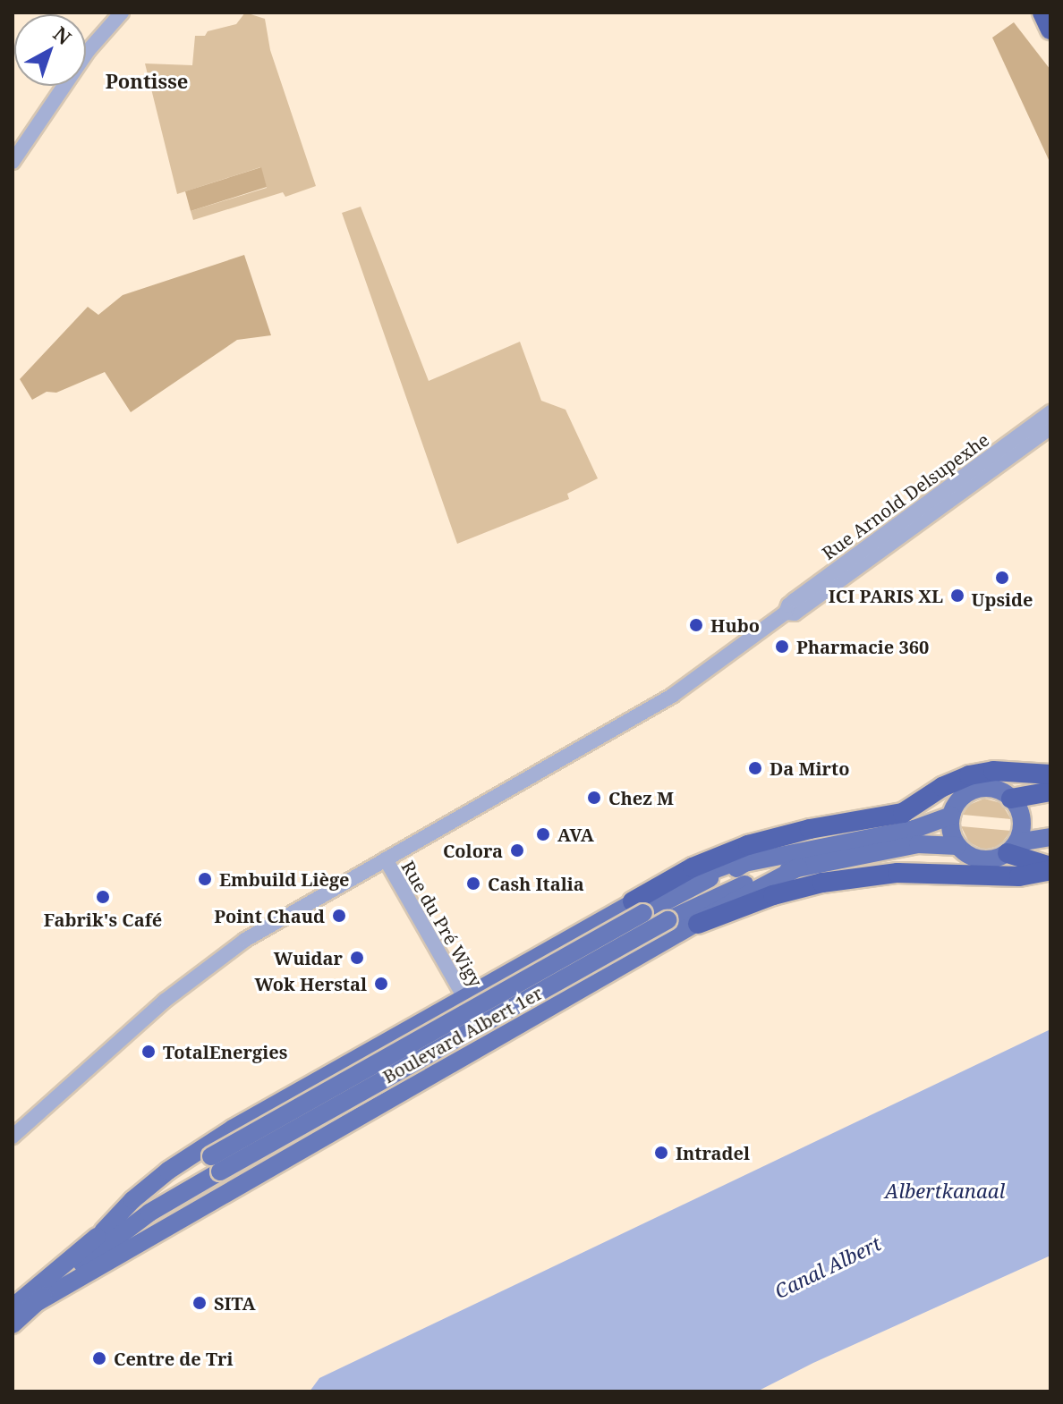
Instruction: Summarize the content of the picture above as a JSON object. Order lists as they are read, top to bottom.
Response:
{
  "streets": {
    "main road": ["Boulevard Albert 1er"],
    "street": ["Rue Arnold Delsupexhe", "Rue du Pré Wigy"]
  },
  "crossings": [
    ["Rue Arnold Delsupexhe", "Rue du Pré Wigy"]
  ],
  "districts": ["Pontisse"],
  "water": ["Albertkanaal", "Canal Albert"],
  "places": [
    "Upside",
    "ICI PARIS XL",
    "Hubo",
    "Pharmacie 360",
    "Da Mirto",
    "Chez M",
    "AVA",
    "Colora",
    "Embuild Liège",
    "Cash Italia",
    "Fabrik's Café",
    "Point Chaud",
    "Wuidar",
    "Wok Herstal",
    "TotalEnergies",
    "Intradel",
    "SITA",
    "Centre de Tri"
  ],
  "north": "top right"
}
